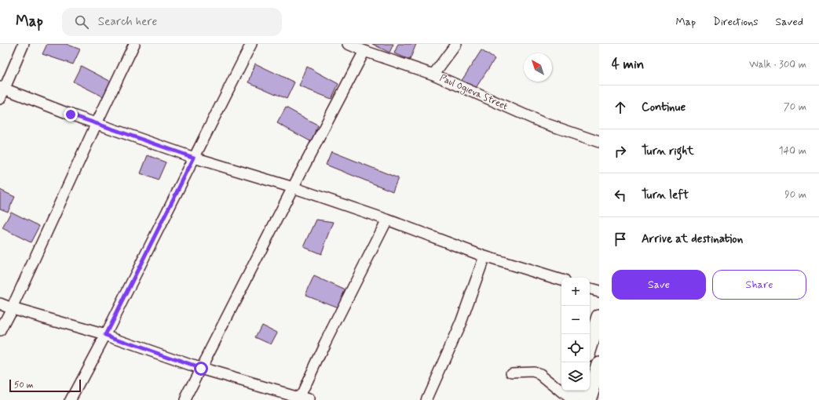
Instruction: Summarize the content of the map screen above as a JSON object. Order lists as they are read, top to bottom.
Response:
{
  "streets": {
    "street": ["Paul Ogieva Street"]
  },
  "scale_bar": "50 m",
  "north": "top left",
  "page": {
    "header": "Map",
    "search": "Search here",
    "nav": ["Map", "Directions", "Saved"],
    "heading": ["4 min", "Walk · 300 m"],
    "list": [
      ["Continue", "70 m"],
      ["Turn right", "140 m"],
      ["Turn left", "90 m"],
      "Arrive at destination"
    ],
    "buttons": ["Save", "Share"],
    "map_buttons": ["+", "−"],
    "scale": "50 m"
  }
}
